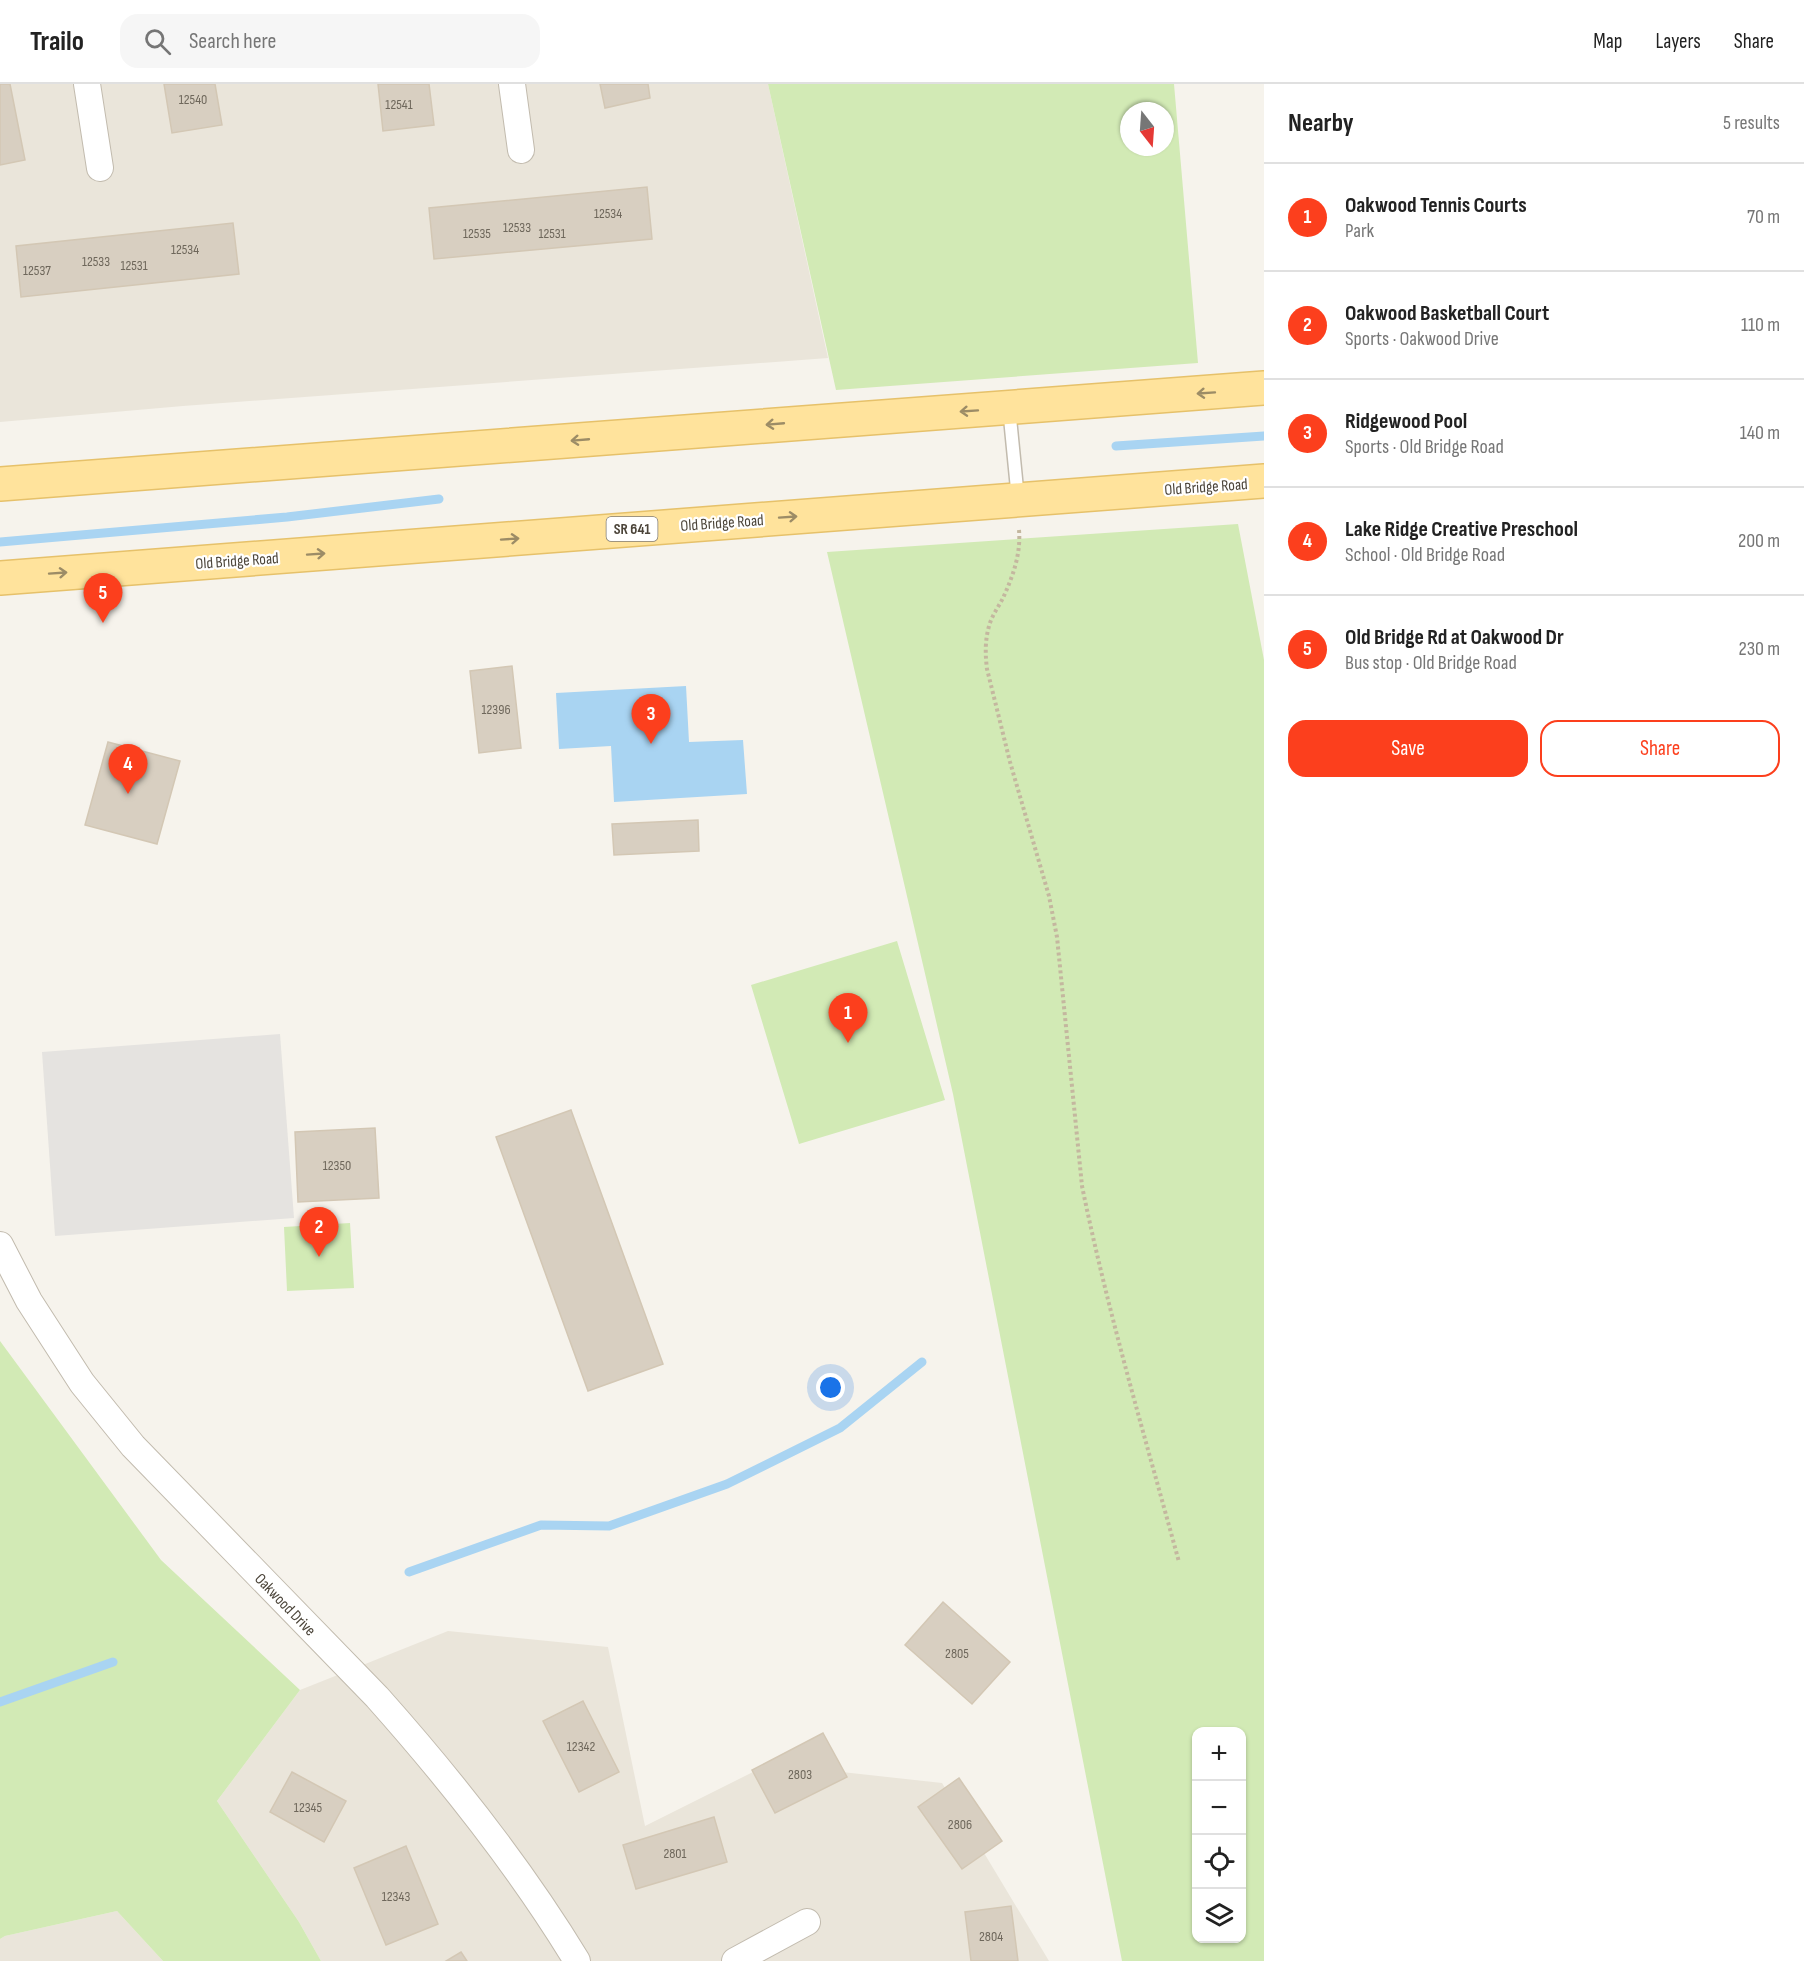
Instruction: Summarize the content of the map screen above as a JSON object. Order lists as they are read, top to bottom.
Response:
{
  "streets": {
    "main road": ["Old Bridge Road", "SR 641"],
    "street": ["Oakwood Drive"]
  },
  "house_numbers": [
    "12540",
    "12541",
    "12534",
    "12533",
    "12535",
    "12531",
    "12534",
    "12533",
    "12531",
    "12537",
    "12396",
    "12350",
    "2805",
    "12342",
    "2803",
    "12345",
    "2806",
    "2801",
    "12343",
    "2804"
  ],
  "north": "bottom",
  "page": {
    "header": "Trailo",
    "search": "Search here",
    "nav": ["Map", "Layers", "Share"],
    "heading": ["Nearby", "5 results"],
    "list": [
      {
        "mark": "1",
        "name": "Oakwood Tennis Courts",
        "note": "Park",
        "value": "70 m"
      },
      {
        "mark": "2",
        "name": "Oakwood Basketball Court",
        "note": "Sports · Oakwood Drive",
        "value": "110 m"
      },
      {
        "mark": "3",
        "name": "Ridgewood Pool",
        "note": "Sports · Old Bridge Road",
        "value": "140 m"
      },
      {
        "mark": "4",
        "name": "Lake Ridge Creative Preschool",
        "note": "School · Old Bridge Road",
        "value": "200 m"
      },
      {
        "mark": "5",
        "name": "Old Bridge Rd at Oakwood Dr",
        "note": "Bus stop · Old Bridge Road",
        "value": "230 m"
      }
    ],
    "pins": [
      "5",
      "3",
      "4",
      "1",
      "2"
    ],
    "buttons": ["Save", "Share"],
    "map_buttons": ["+", "−"]
  }
}
